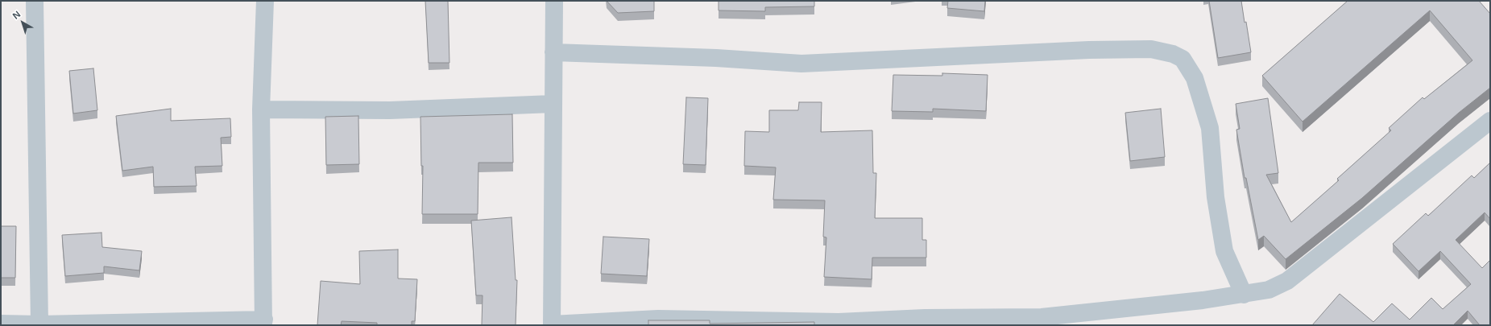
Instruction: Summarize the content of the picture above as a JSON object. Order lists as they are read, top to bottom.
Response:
{
  "north": "top left"
}
